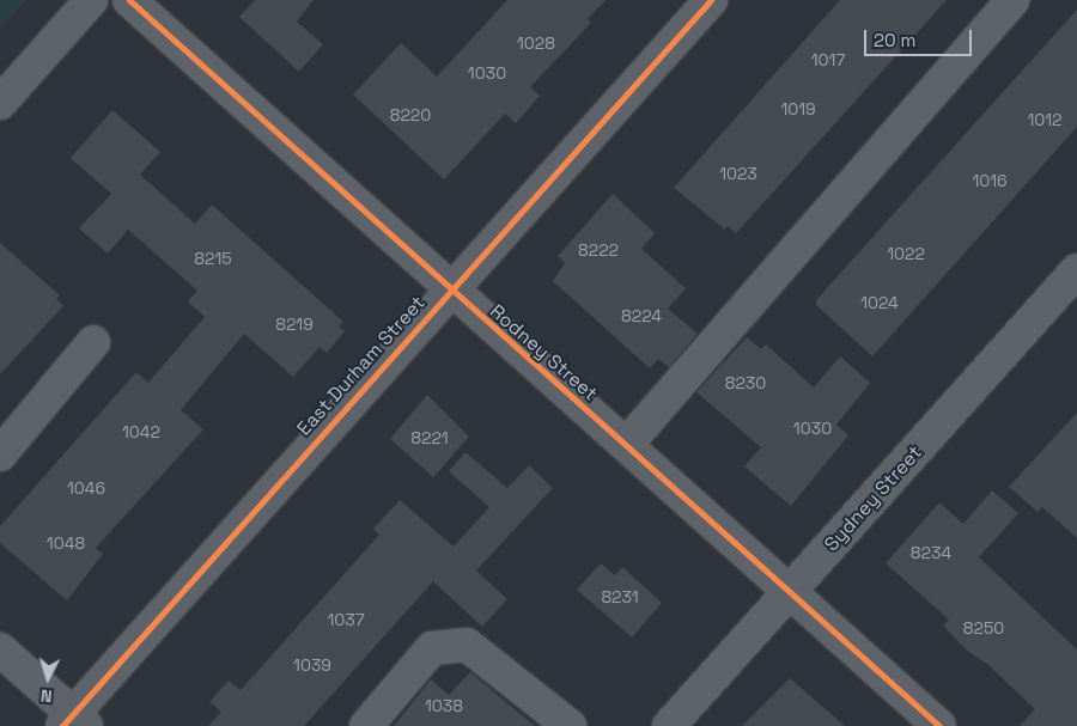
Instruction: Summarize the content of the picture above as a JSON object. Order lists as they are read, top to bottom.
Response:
{
  "streets": {
    "street": ["Rodney Street", "East Durham Street", "Sydney Street"]
  },
  "crossings": [
    ["Rodney Street", "East Durham Street"],
    ["Rodney Street", "Sydney Street"]
  ],
  "house_numbers": [
    "1028",
    "1017",
    "1030",
    "1019",
    "8220",
    "1012",
    "1023",
    "1016",
    "8222",
    "1022",
    "8215",
    "1024",
    "8224",
    "8219",
    "8230",
    "1030",
    "1042",
    "8221",
    "1046",
    "1048",
    "8234",
    "8231",
    "1037",
    "8250",
    "1039",
    "1038"
  ],
  "scale_bar": "20 m",
  "north": "bottom"
}
